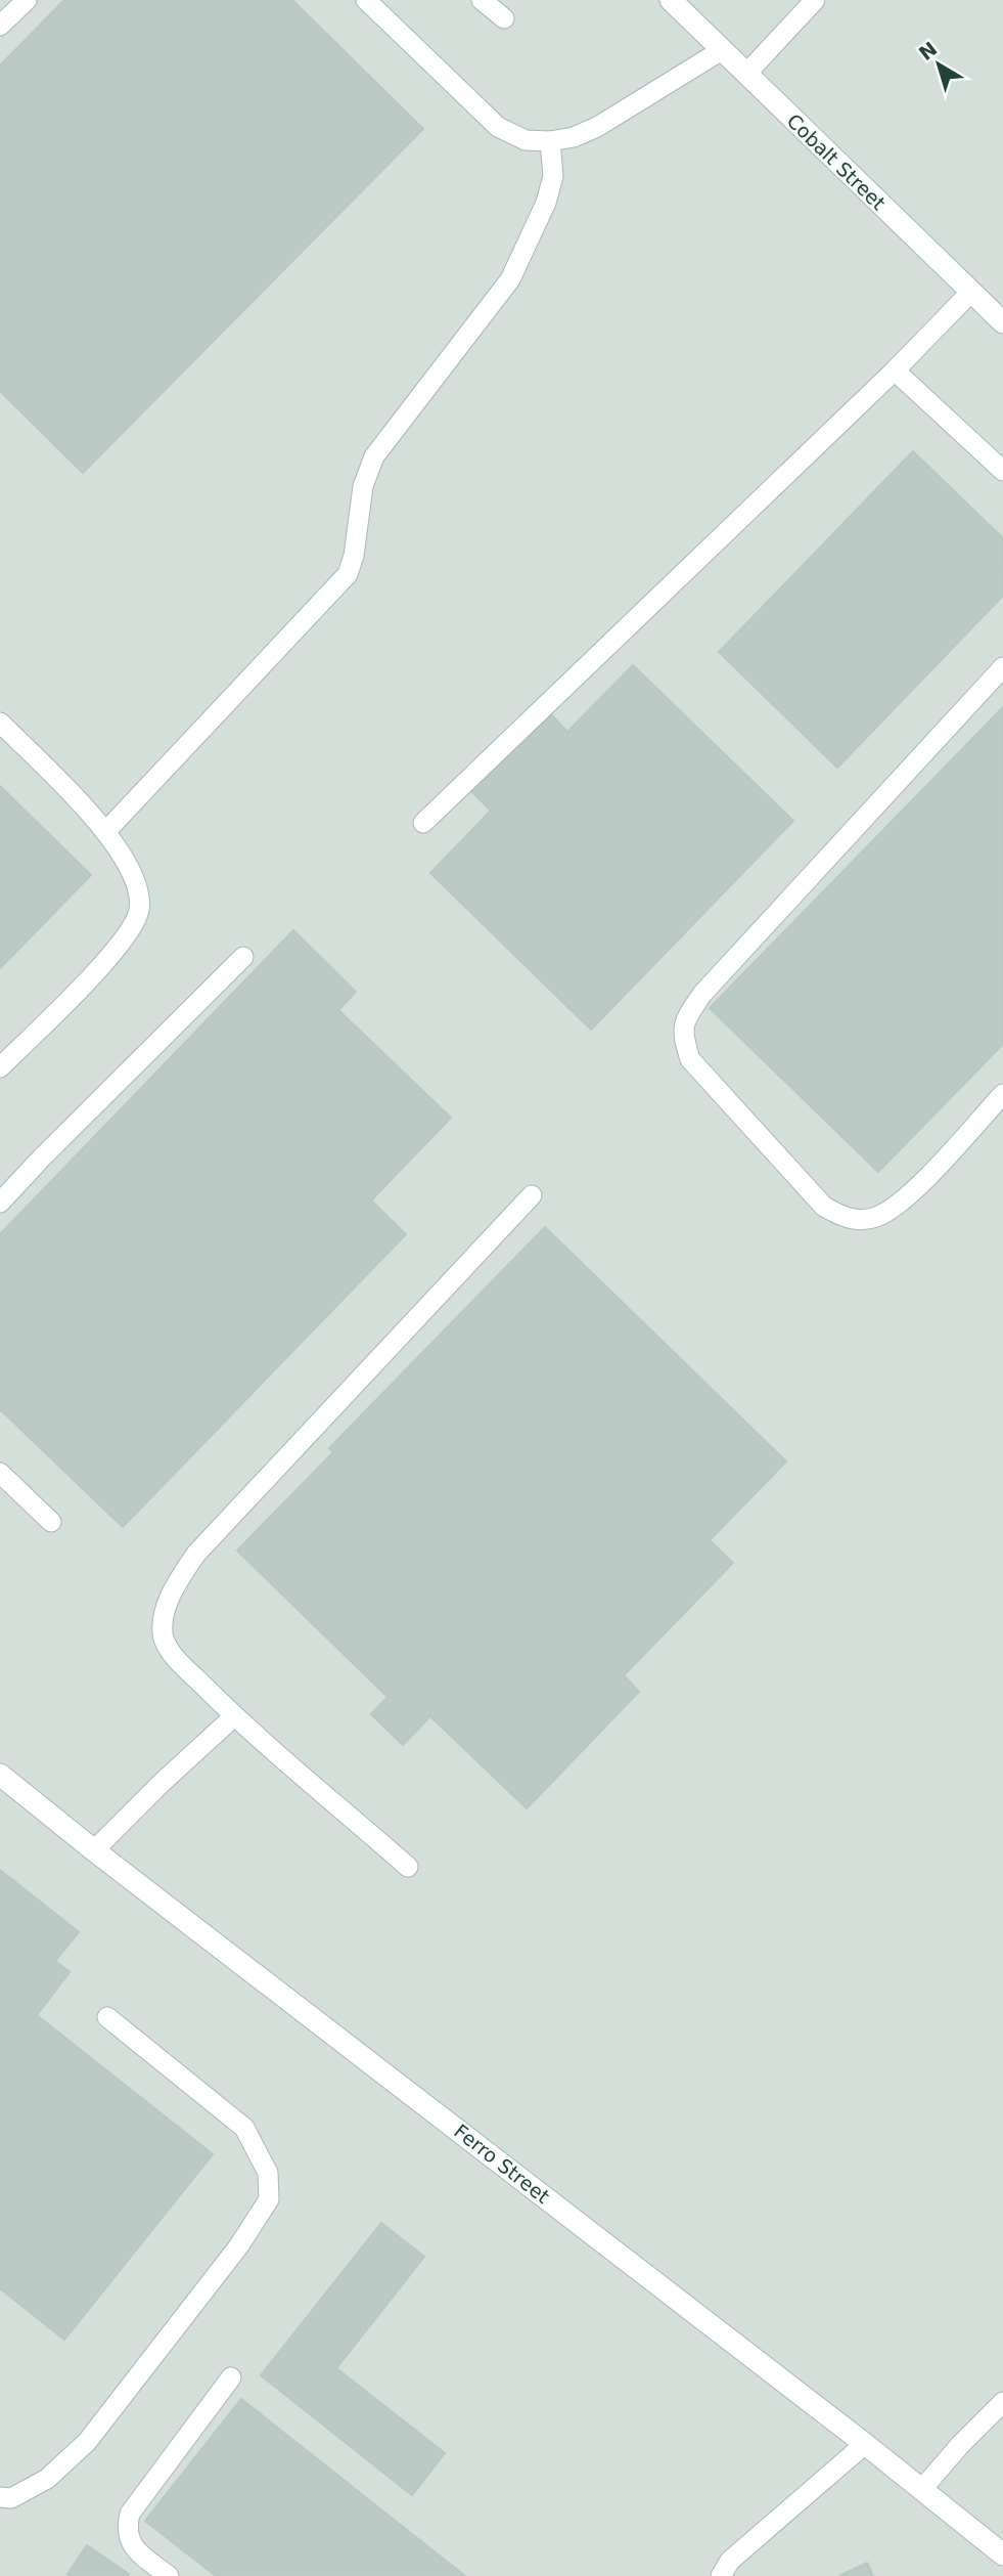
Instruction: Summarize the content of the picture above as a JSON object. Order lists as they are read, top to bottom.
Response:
{
  "streets": {
    "street": ["Cobalt Street", "Ferro Street"]
  },
  "north": "top left"
}
